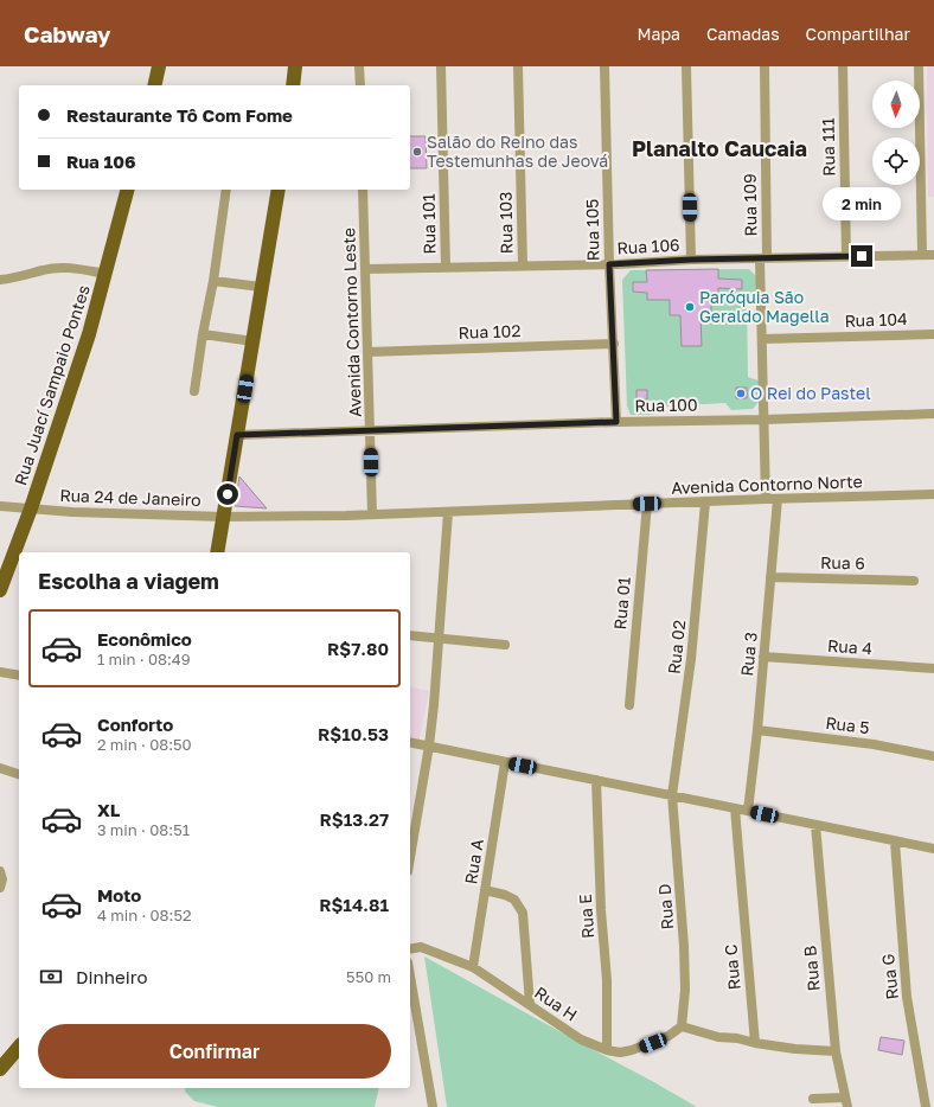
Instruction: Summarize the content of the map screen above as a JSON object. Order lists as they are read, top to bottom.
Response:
{
  "streets": {
    "main road": ["Rua Juací Sampaio Pontes"],
    "street": [
      "Rua 111",
      "Rua 109",
      "Rua 103",
      "Rua 101",
      "Rua 105",
      "Rua 106",
      "Rua 104",
      "Avenida Contorno Leste",
      "Rua 102",
      "Rua 100",
      "Avenida Contorno Norte",
      "Rua 24 de Janeiro",
      "Rua 6",
      "Rua 01",
      "Rua 02",
      "Rua 4",
      "Rua 3",
      "Rua 5",
      "Rua A",
      "Rua D",
      "Rua E",
      "Rua C",
      "Rua B",
      "Rua G",
      "Rua H"
    ]
  },
  "crossings": [
    ["Rua 111", "Rua 106"],
    ["Rua 109", "Rua 106"],
    ["Rua 109", "Rua 104"],
    ["Rua 109", "Rua 100"],
    ["Rua 109", "Avenida Contorno Norte"],
    ["Rua 103", "Rua 106"],
    ["Rua 101", "Rua 106"],
    ["Rua 105", "Rua 106"],
    ["Rua 105", "Rua 102"],
    ["Rua 105", "Rua 100"],
    ["Rua 106", "Avenida Contorno Leste"],
    ["Avenida Contorno Leste", "Rua 102"],
    ["Avenida Contorno Leste", "Rua 100"],
    ["Avenida Contorno Leste", "Avenida Contorno Norte"],
    ["Avenida Contorno Leste", "Rua 24 de Janeiro"],
    ["Rua Juací Sampaio Pontes", "Rua 24 de Janeiro"],
    ["Avenida Contorno Norte", "Rua 24 de Janeiro"],
    ["Avenida Contorno Norte", "Rua 01"],
    ["Avenida Contorno Norte", "Rua 02"],
    ["Avenida Contorno Norte", "Rua 3"],
    ["Rua 6", "Rua 3"],
    ["Rua 02", "Rua D"],
    ["Rua 4", "Rua 3"],
    ["Rua 3", "Rua 5"],
    ["Rua A", "Rua H"],
    ["Rua D", "Rua H"],
    ["Rua E", "Rua H"]
  ],
  "districts": ["Planalto Caucaia"],
  "places": ["Salão do Reino das Testemunhas de Jeová", "Paróquia São Geraldo Magella", "O Rei do Pastel"],
  "north": "bottom",
  "page": {
    "header": "Cabway",
    "nav": ["Mapa", "Camadas", "Compartilhar"],
    "banner": ["Restaurante Tô Com Fome", "Rua 106"],
    "bubble": "2 min",
    "heading": "Escolha a viagem",
    "list": [
      {
        "name": "Econômico",
        "note": "1 min · 08:49",
        "value": "R$7.80"
      },
      {
        "name": "Conforto",
        "note": "2 min · 08:50",
        "value": "R$10.53"
      },
      {
        "name": "XL",
        "note": "3 min · 08:51",
        "value": "R$13.27"
      },
      {
        "name": "Moto",
        "note": "4 min · 08:52",
        "value": "R$14.81"
      }
    ],
    "pay": ["Dinheiro", "550 m"],
    "buttons": "Confirmar"
  }
}
